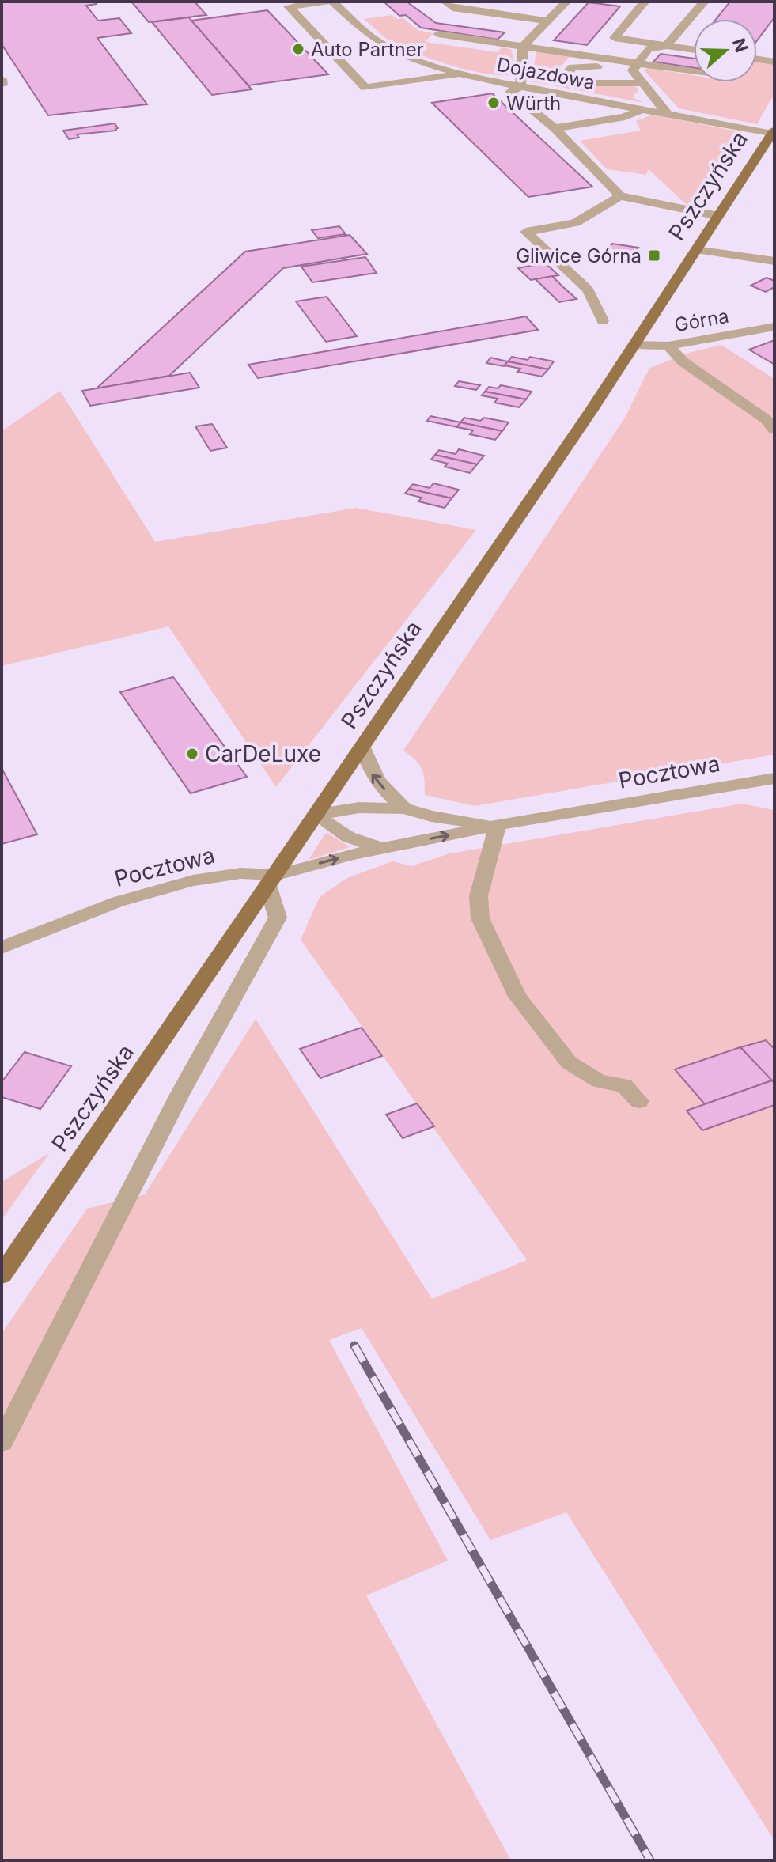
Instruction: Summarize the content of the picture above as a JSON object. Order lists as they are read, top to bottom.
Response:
{
  "streets": {
    "main road": ["Pszczyńska"],
    "street": ["Dojazdowa", "Górna", "Pocztowa"]
  },
  "crossings": [
    ["Dojazdowa", "Pszczyńska"],
    ["Pszczyńska", "Górna"],
    ["Pszczyńska", "Pocztowa"]
  ],
  "places": {
    "other": ["Auto Partner", "Würth", "CarDeLuxe"],
    "transit": ["Gliwice Górna"]
  },
  "north": "right"
}
